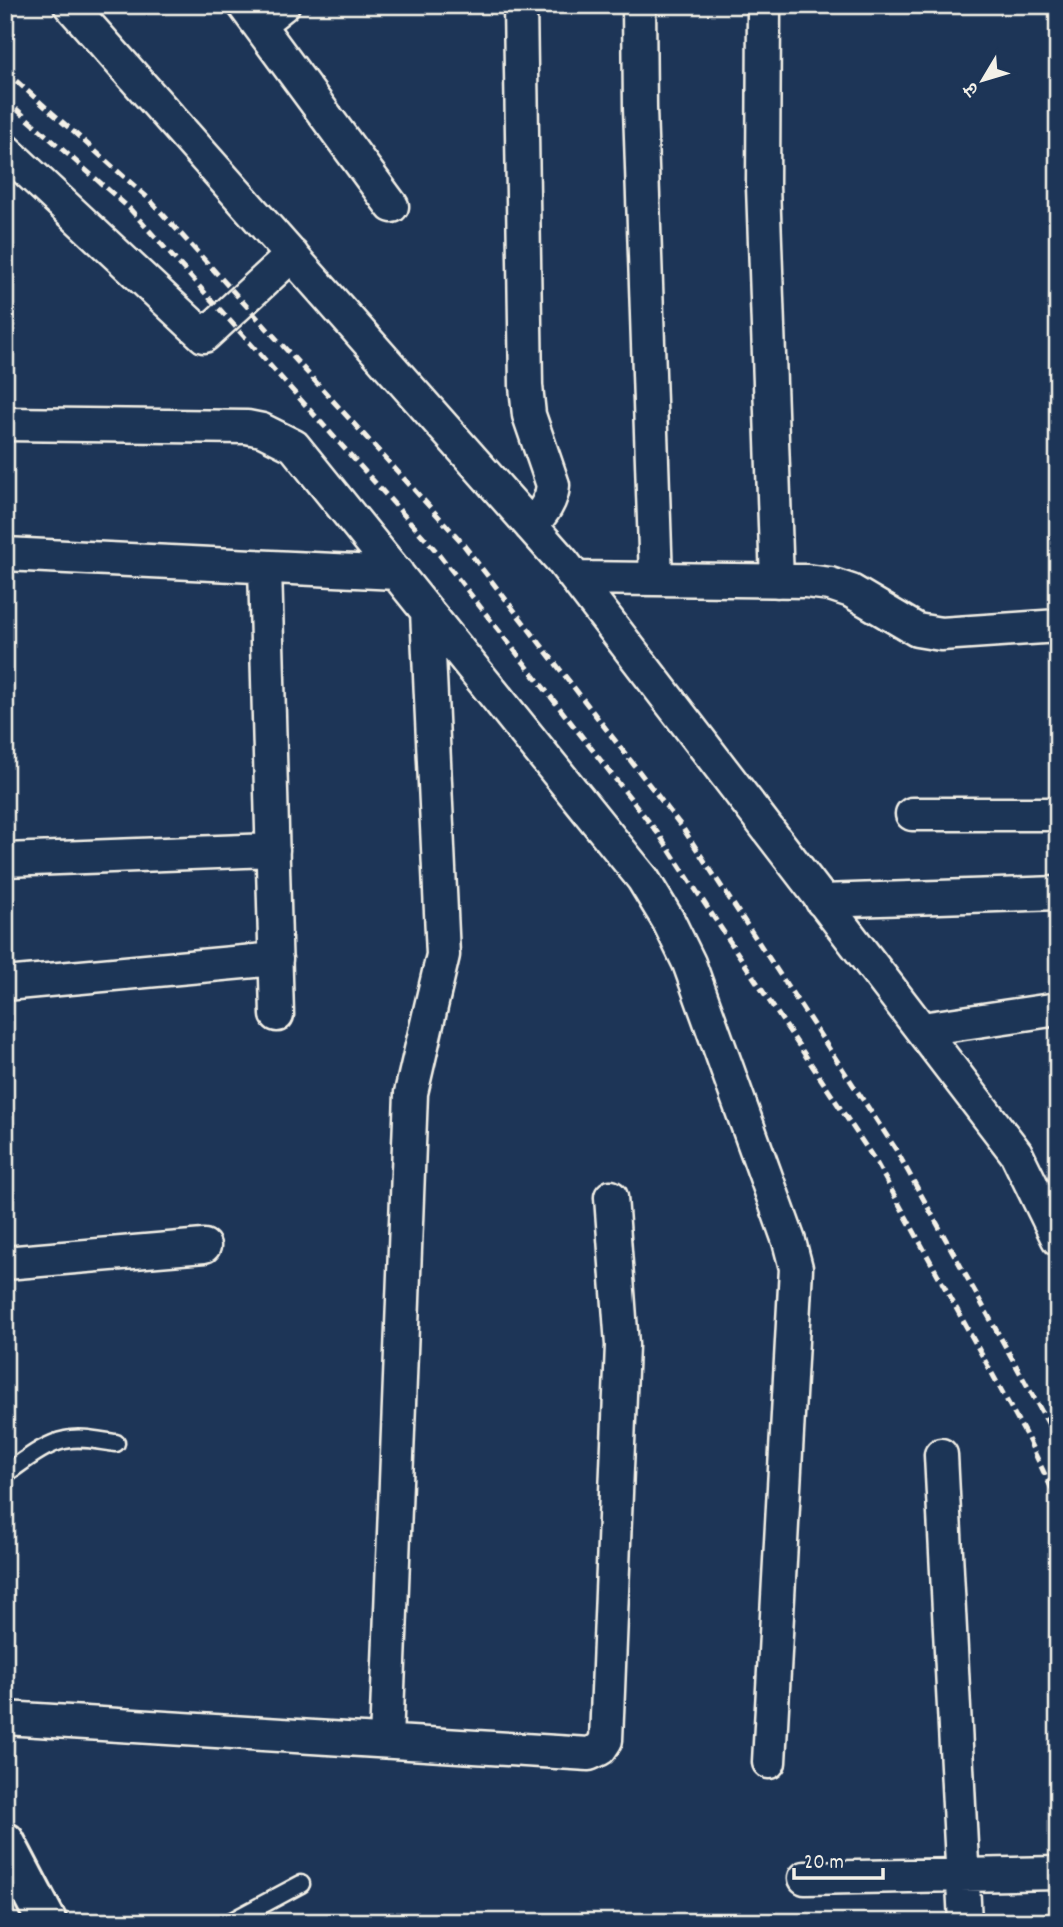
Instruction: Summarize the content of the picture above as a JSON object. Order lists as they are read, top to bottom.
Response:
{
  "scale_bar": "20 m",
  "north": "bottom left"
}
